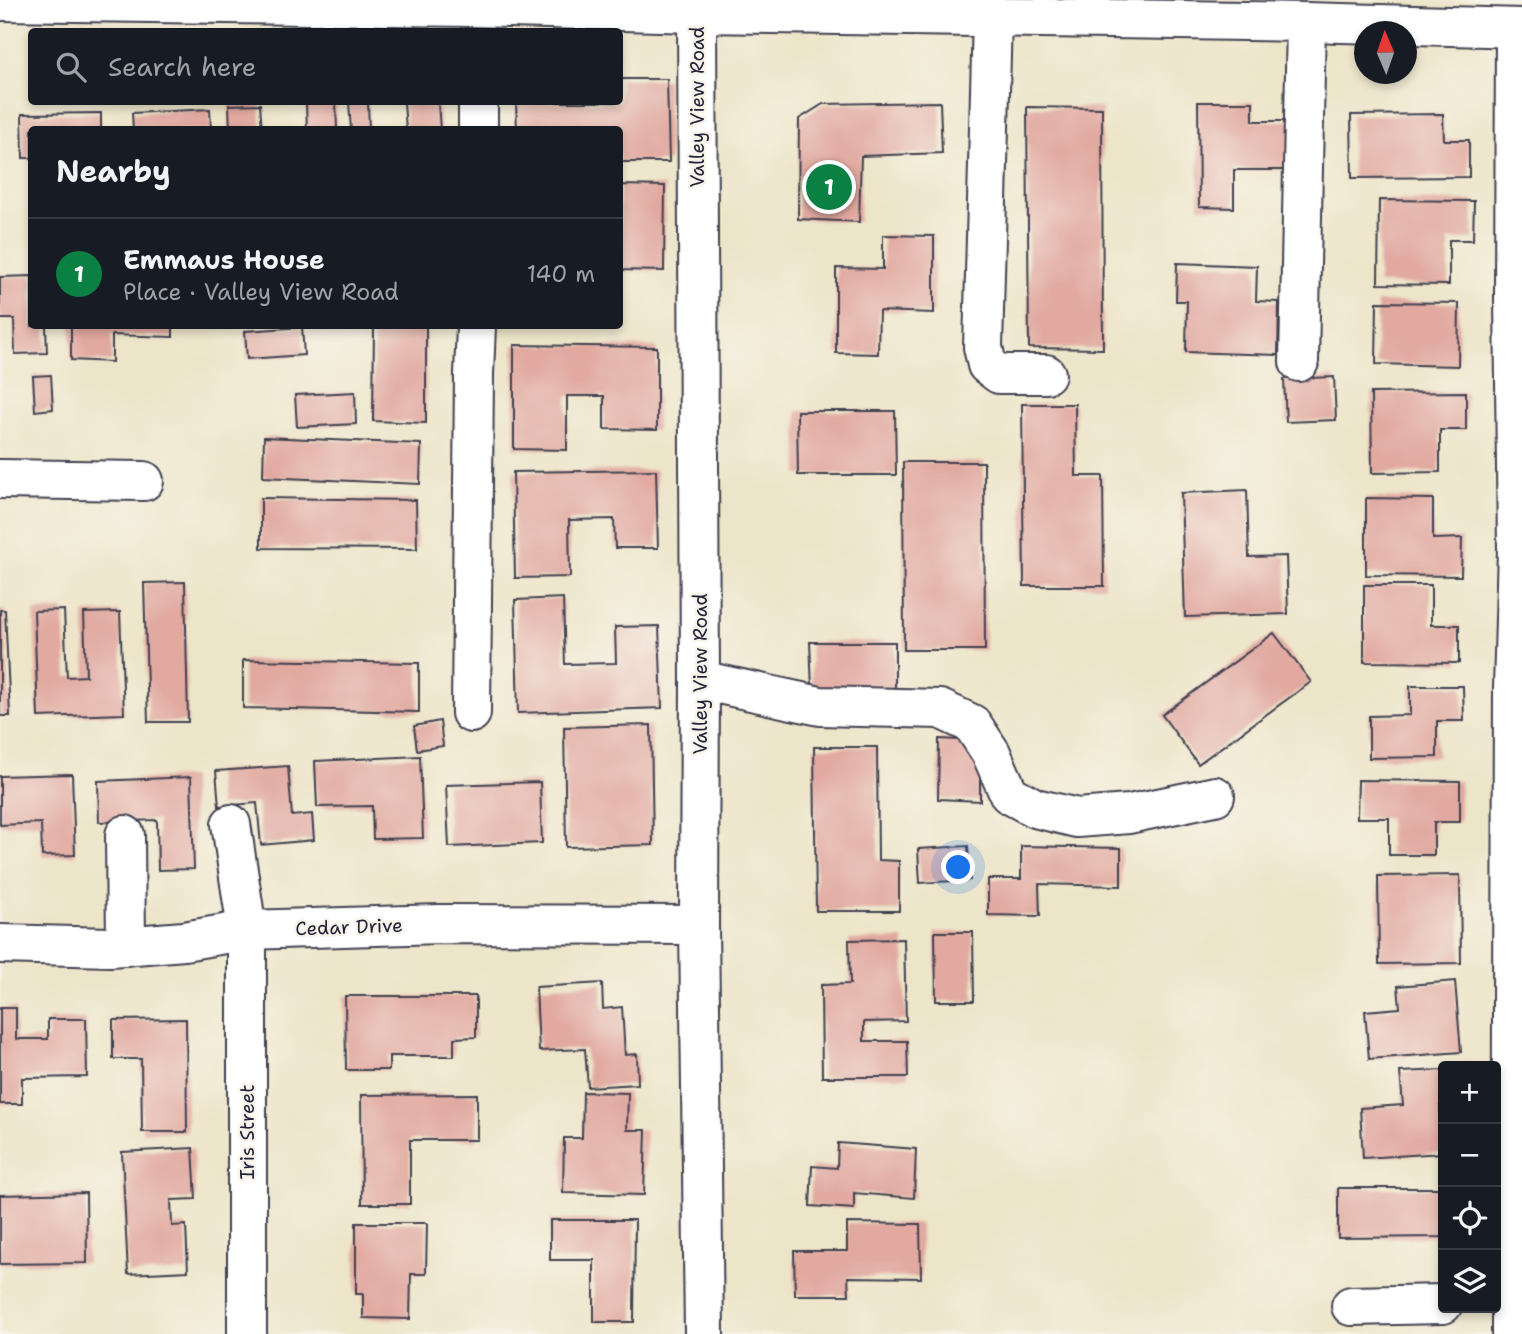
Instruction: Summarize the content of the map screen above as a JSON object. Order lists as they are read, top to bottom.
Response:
{
  "streets": {
    "street": ["Valley View Road", "Cedar Drive", "Iris Street"]
  },
  "crossings": [
    ["Valley View Road", "Cedar Drive"],
    ["Cedar Drive", "Iris Street"]
  ],
  "north": "top",
  "page": {
    "search": "Search here",
    "heading": "Nearby",
    "pins": "1",
    "list": [
      {
        "mark": "1",
        "name": "Emmaus House",
        "note": "Place · Valley View Road",
        "value": "140 m"
      }
    ],
    "map_buttons": ["+", "−"]
  }
}
